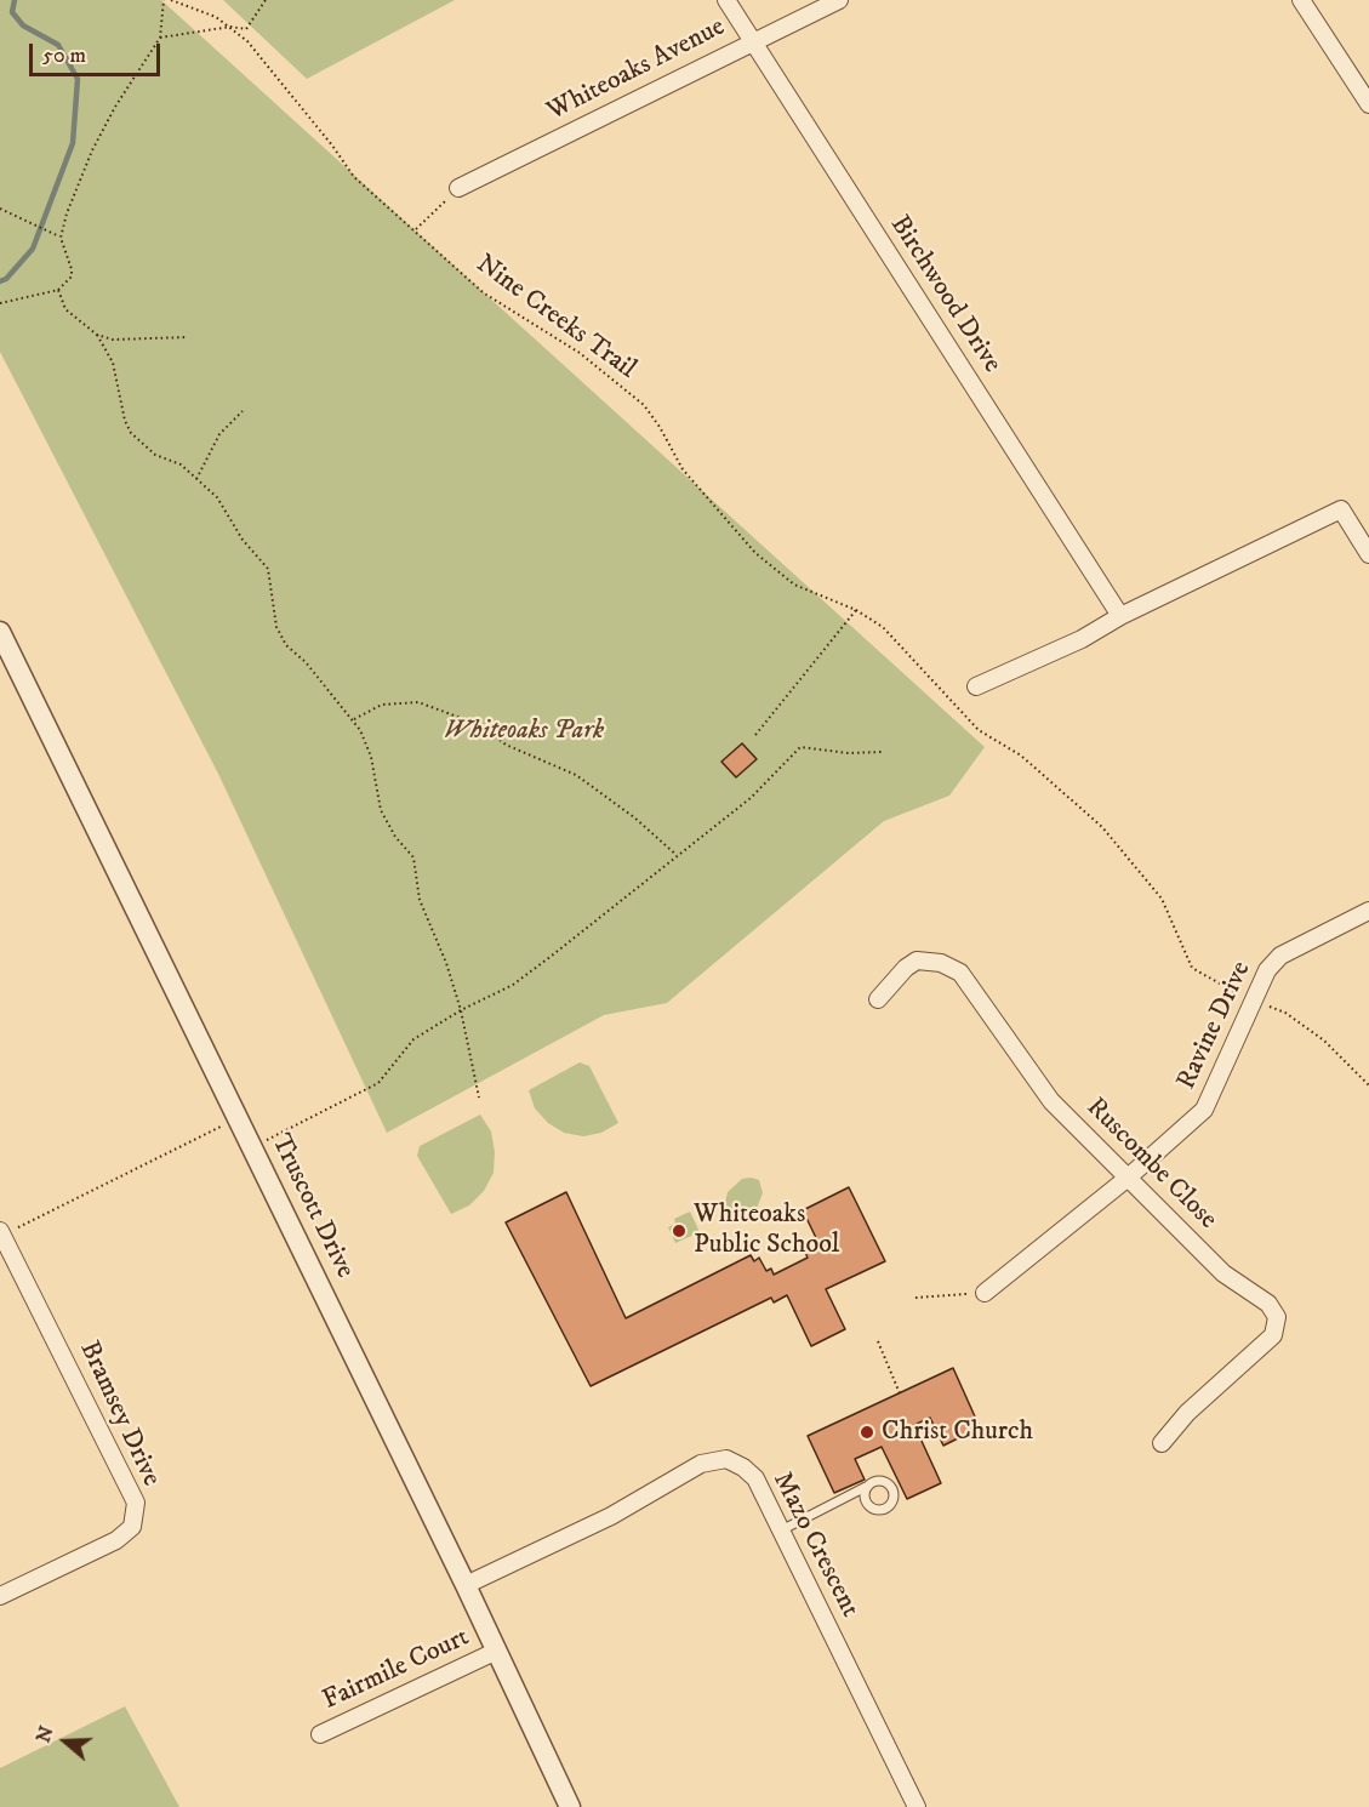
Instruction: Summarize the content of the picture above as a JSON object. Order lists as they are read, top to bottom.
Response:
{
  "streets": {
    "street": [
      "Whiteoaks Avenue",
      "Birchwood Drive",
      "Ravine Drive",
      "Ruscombe Close",
      "Truscott Drive",
      "Bramsey Drive",
      "Mazo Crescent",
      "Fairmile Court"
    ],
    "path": ["Nine Creeks Trail"]
  },
  "crossings": [
    ["Whiteoaks Avenue", "Birchwood Drive"],
    ["Nine Creeks Trail", "Ravine Drive"],
    ["Ravine Drive", "Ruscombe Close"],
    ["Truscott Drive", "Mazo Crescent"],
    ["Truscott Drive", "Fairmile Court"]
  ],
  "parks": ["Whiteoaks Park"],
  "places": ["Whiteoaks Public School", "Christ Church"],
  "scale_bar": "50 m",
  "north": "left"
}
